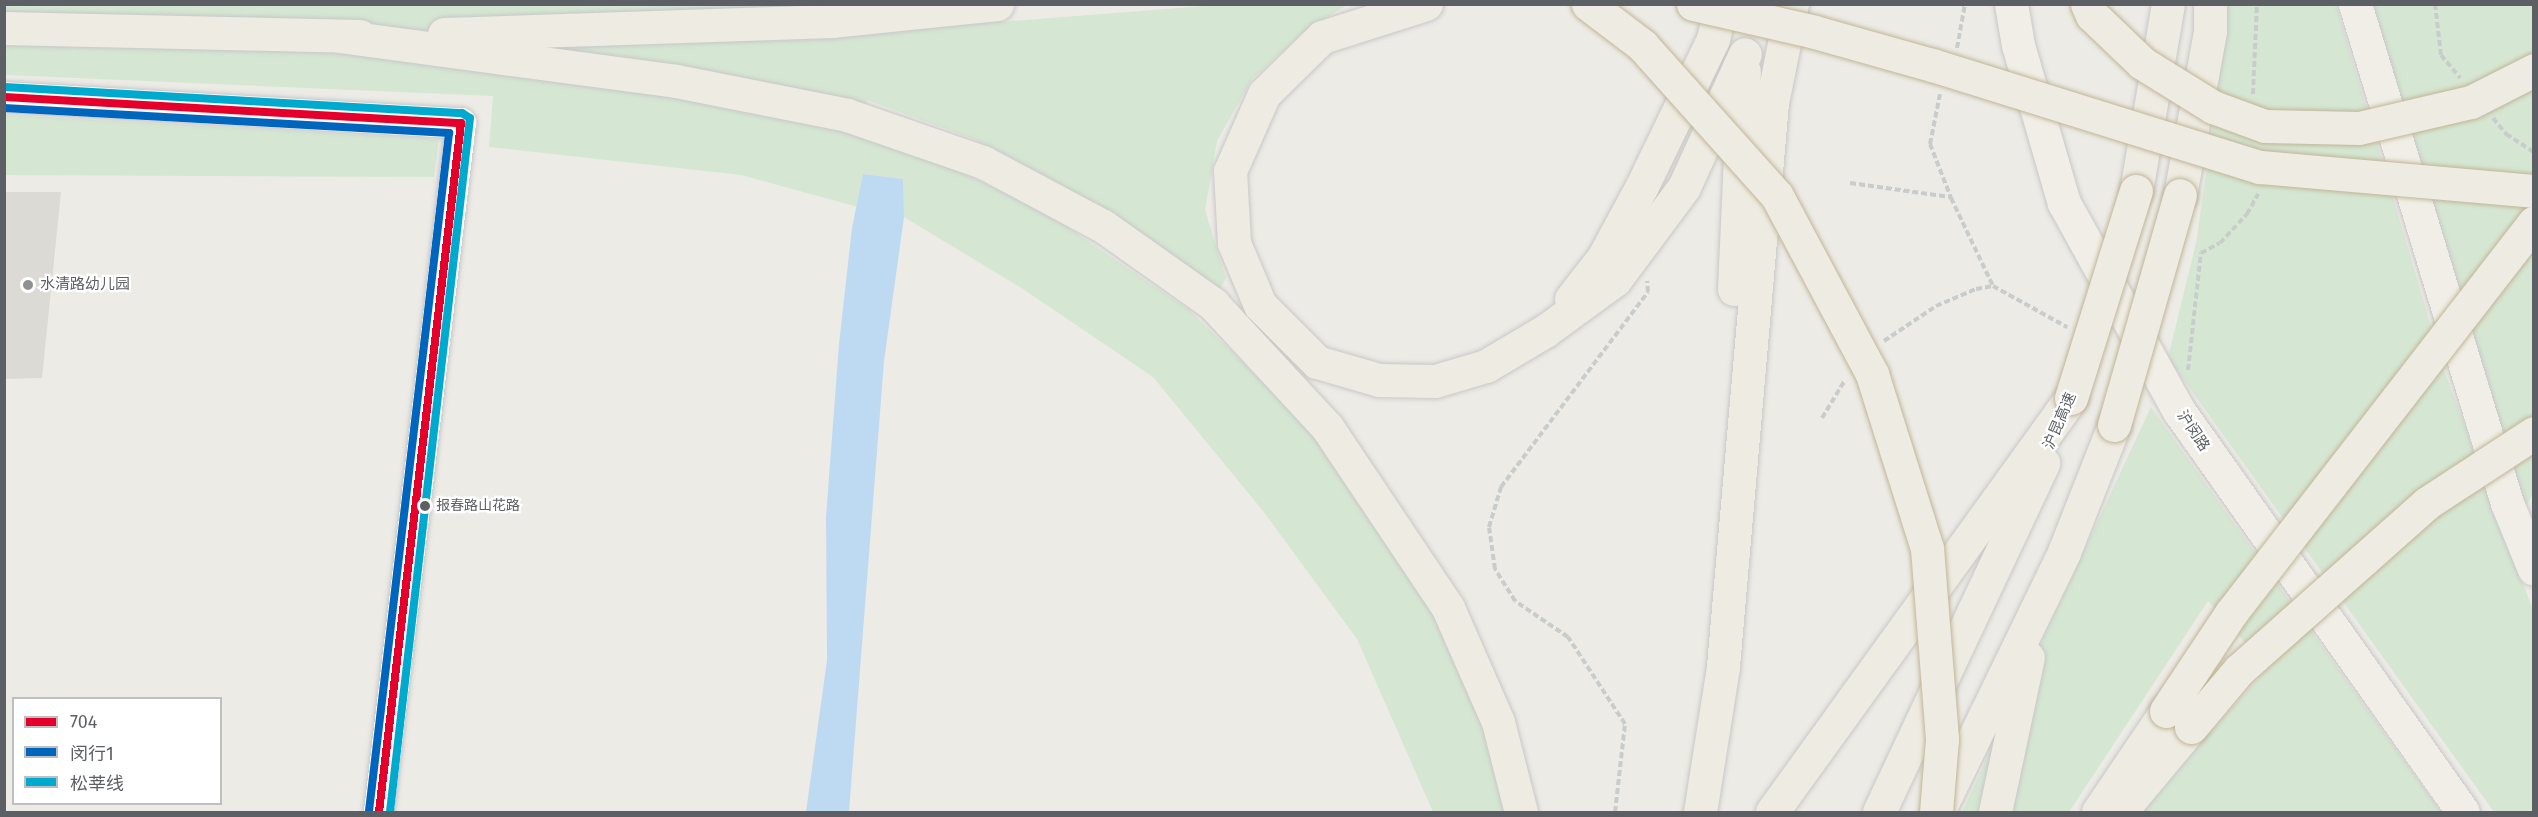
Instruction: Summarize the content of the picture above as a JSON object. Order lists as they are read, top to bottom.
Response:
{
  "streets": {
    "highway": ["沪昆高速", "沪闵路"]
  },
  "places": ["水清路幼儿园", "报春路山花路"],
  "lines": ["transit line 松莘线", "transit line 704", "transit line 闵行1"],
  "legend": ["704", "闵行1", "松莘线"]
}
